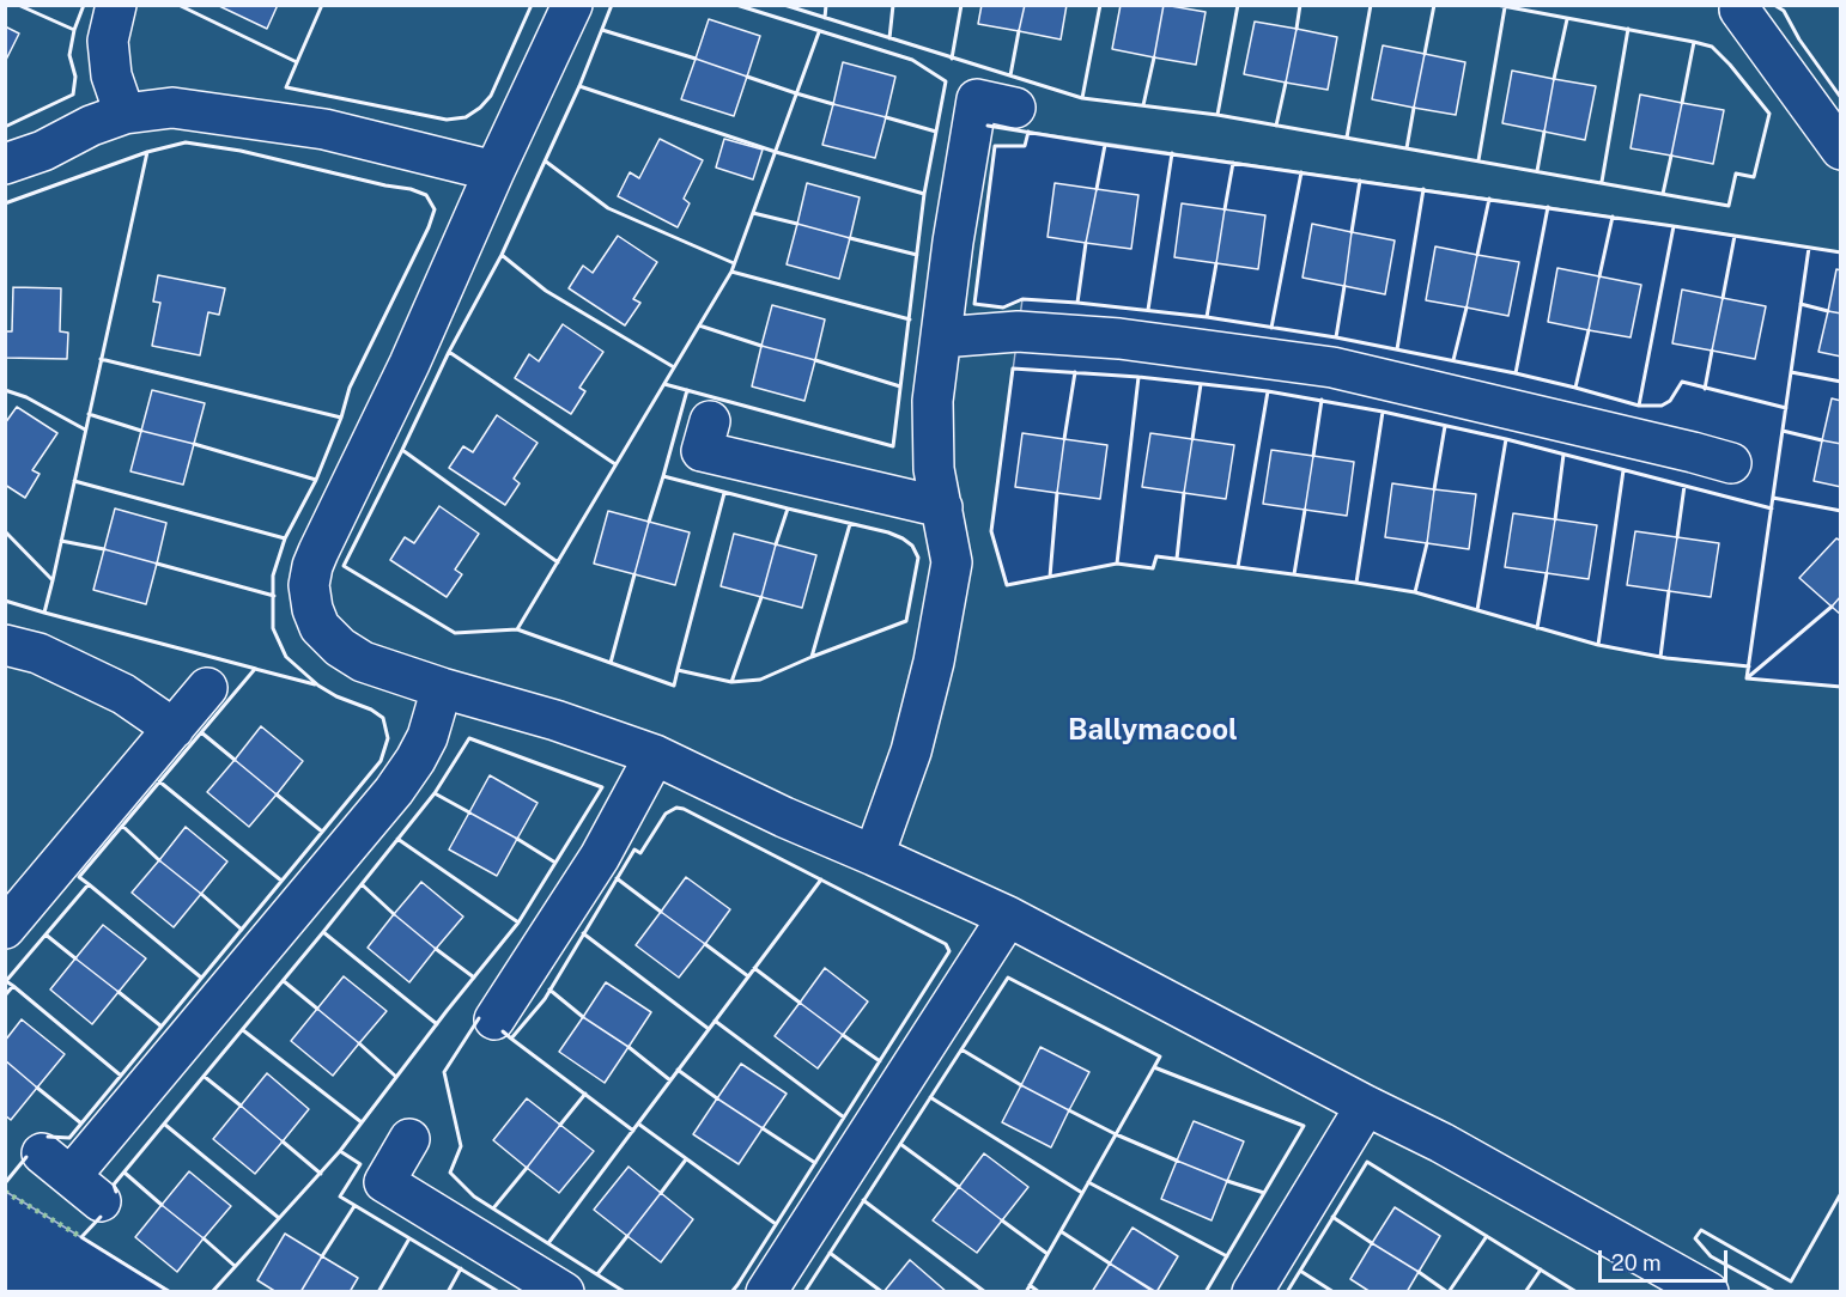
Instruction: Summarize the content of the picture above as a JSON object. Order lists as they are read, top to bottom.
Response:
{
  "districts": ["Ballymacool"],
  "scale_bar": "20 m"
}
